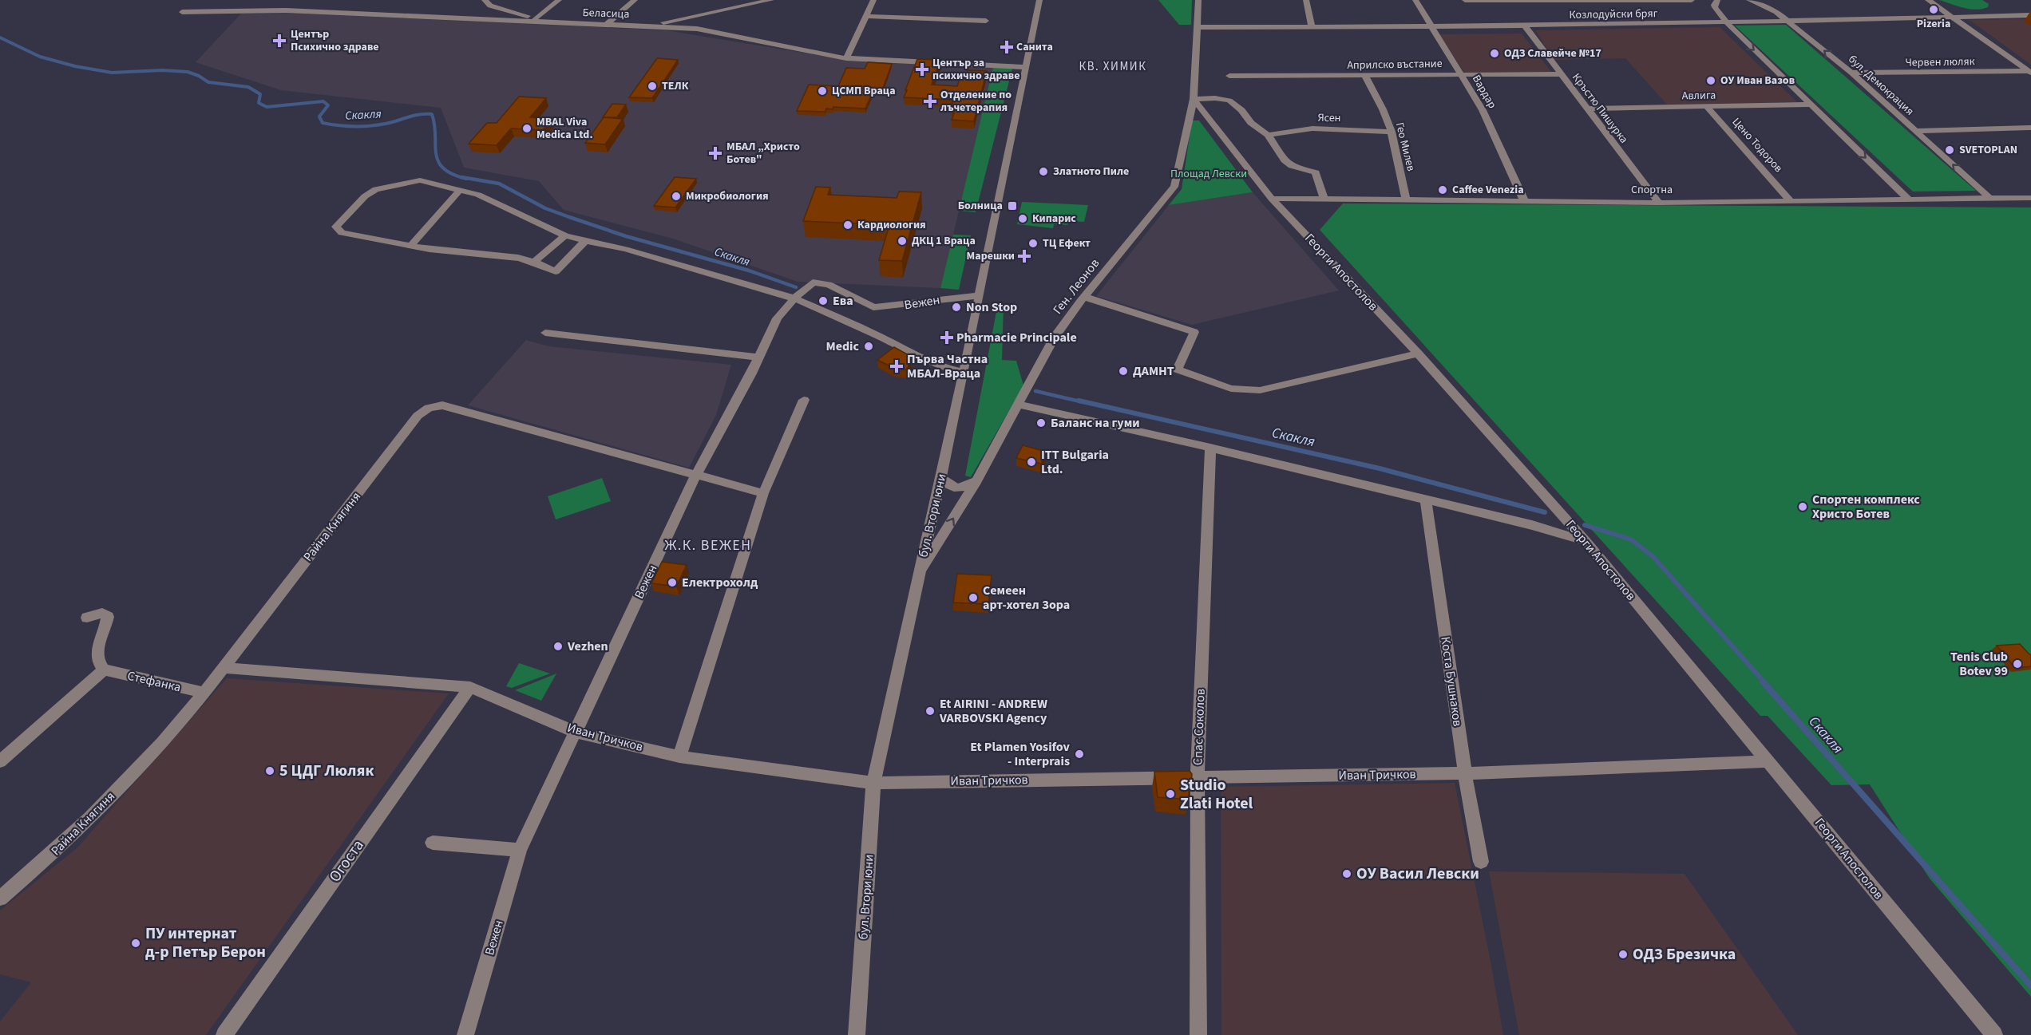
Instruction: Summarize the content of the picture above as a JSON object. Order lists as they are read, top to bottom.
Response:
{
  "streets": {
    "street": [
      "Беласица",
      "Козлодуйски бряг",
      "Червен люляк",
      "Априлско въстание",
      "бул. Демокрация",
      "Вардар",
      "Авлига",
      "Кръстю Пишурка",
      "Ясен",
      "Цено Тодоров",
      "Гео Милев",
      "Спортна",
      "Георги Апостолов",
      "Ген. Леонов",
      "Вежен",
      "бул. Втори юни",
      "Райна Княгиня",
      "Стефанка",
      "Коста Бушнаков",
      "Спас Соколов",
      "Иван Тричков",
      "Огоста"
    ]
  },
  "crossings": [
    ["Беласица", "бул. Втори юни"],
    ["Козлодуйски бряг", "бул. Демокрация"],
    ["Козлодуйски бряг", "Вардар"],
    ["Козлодуйски бряг", "Кръстю Пишурка"],
    ["Козлодуйски бряг", "Ген. Леонов"],
    ["Червен люляк", "бул. Демокрация"],
    ["Априлско въстание", "Вардар"],
    ["Априлско въстание", "Кръстю Пишурка"],
    ["Априлско въстание", "Гео Милев"],
    ["бул. Демокрация", "Спортна"],
    ["Вардар", "Спортна"],
    ["Авлига", "Кръстю Пишурка"],
    ["Авлига", "Цено Тодоров"],
    ["Кръстю Пишурка", "Спортна"],
    ["Ясен", "Гео Милев"],
    ["Цено Тодоров", "Спортна"],
    ["Гео Милев", "Спортна"],
    ["Спортна", "Георги Апостолов"],
    ["Георги Апостолов", "Ген. Леонов"],
    ["Георги Апостолов", "Иван Тричков"],
    ["Ген. Леонов", "бул. Втори юни"],
    ["Вежен", "бул. Втори юни"],
    ["Вежен", "Райна Княгиня"],
    ["Вежен", "Иван Тричков"],
    ["бул. Втори юни", "Иван Тричков"],
    ["Райна Княгиня", "Стефанка"],
    ["Райна Княгиня", "Иван Тричков"],
    ["Коста Бушнаков", "Иван Тричков"],
    ["Спас Соколов", "Иван Тричков"],
    ["Иван Тричков", "Огоста"]
  ],
  "districts": ["КВ. ХИМИК", "Ж.К. ВЕЖЕН"],
  "water": ["Скакля"],
  "parks": ["Площад Левски"],
  "places": {
    "other": [
      "Pizeria",
      "ОДЗ Славейче №17",
      "ОУ Иван Вазов",
      "ТЕЛК",
      "ЦСМП Враца",
      "MBAL Viva Medica Ltd.",
      "SVETOPLAN",
      "Златното Пиле",
      "Caffee Venezia",
      "Микробиология",
      "Кипарис",
      "Кардиология",
      "ДКЦ 1 Враца",
      "ТЦ Ефект",
      "Ева",
      "Non Stop",
      "Medic",
      "ДАМНТ",
      "Баланс на гуми",
      "ITT Bulgaria Ltd.",
      "Спортен комплекс Христо Ботев",
      "Електрохолд",
      "Семеен арт-хотел Зора",
      "Vezhen",
      "Tenis Club Botev 99",
      "Et AIRINI - ANDREW VARBOVSKI Agency",
      "Et Plamen Yosifov - Interprais",
      "5 ЦДГ Люляк",
      "Studio Zlati Hotel",
      "ОУ Васил Левски",
      "ПУ интернат д-р Петър Берон",
      "ОДЗ Брезичка"
    ],
    "health": [
      "Център Психично здраве",
      "Санита",
      "Център за психично здраве",
      "Отделение по лъчетерапия",
      "МБАЛ „Христо Ботев\"",
      "Марешки",
      "Pharmacie Principale",
      "Първа Частна МБАЛ-Враца"
    ],
    "transit": ["Болница"]
  }
}
